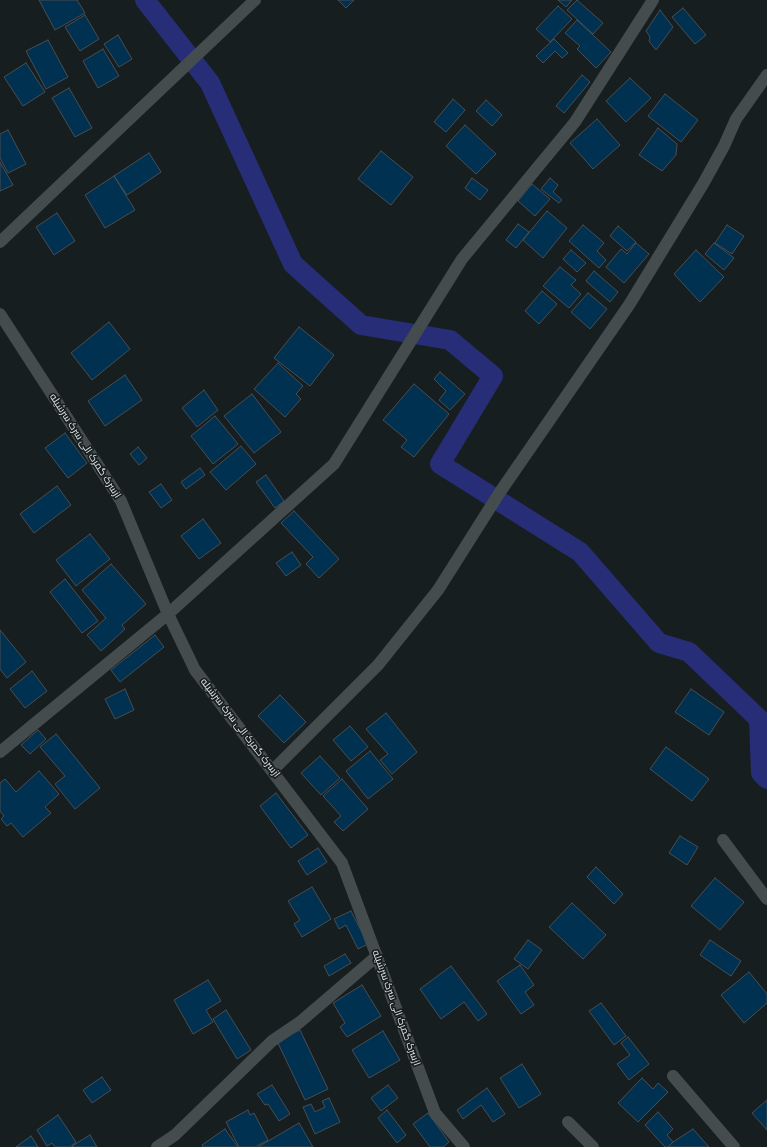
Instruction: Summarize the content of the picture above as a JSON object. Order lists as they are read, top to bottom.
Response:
{
  "streets": {
    "street": ["ازسرک گمرک الی سرک سرشیله"]
  }
}
